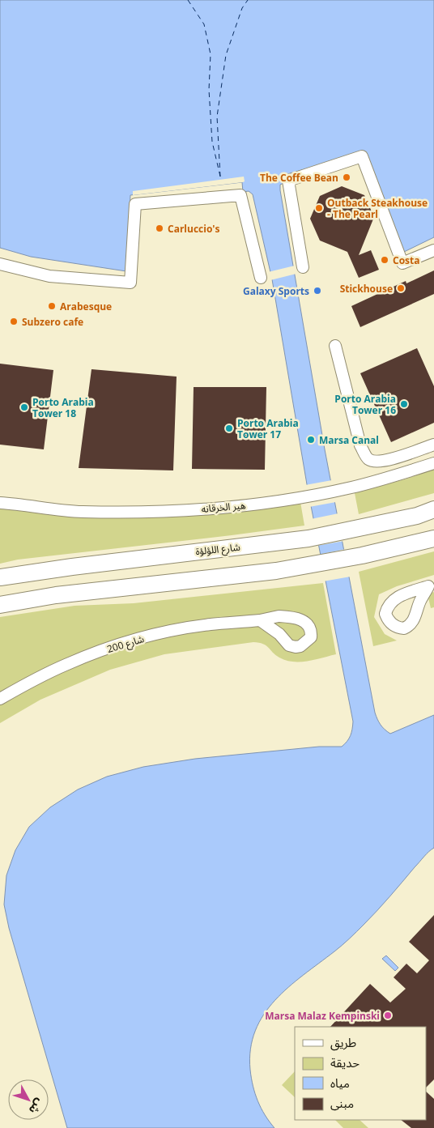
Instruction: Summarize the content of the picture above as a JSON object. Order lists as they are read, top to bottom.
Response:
{
  "streets": {
    "main road": ["شارع اللؤلؤة"],
    "street": ["هير الخرقانه", "شارع 200"]
  },
  "places": [
    "The Coffee Bean",
    "Outback Steakhouse - The Pearl",
    "Carluccio's",
    "Costa",
    "Stickhouse",
    "Galaxy Sports",
    "Arabesque",
    "Subzero cafe",
    "Porto Arabia Tower 16",
    "Porto Arabia Tower 18",
    "Porto Arabia Tower 17",
    "Marsa Canal",
    "Marsa Malaz Kempinski"
  ],
  "legend": [
    "طريق",
    "حديقة",
    "مياه",
    "مبنى"
  ],
  "north": "bottom right"
}
